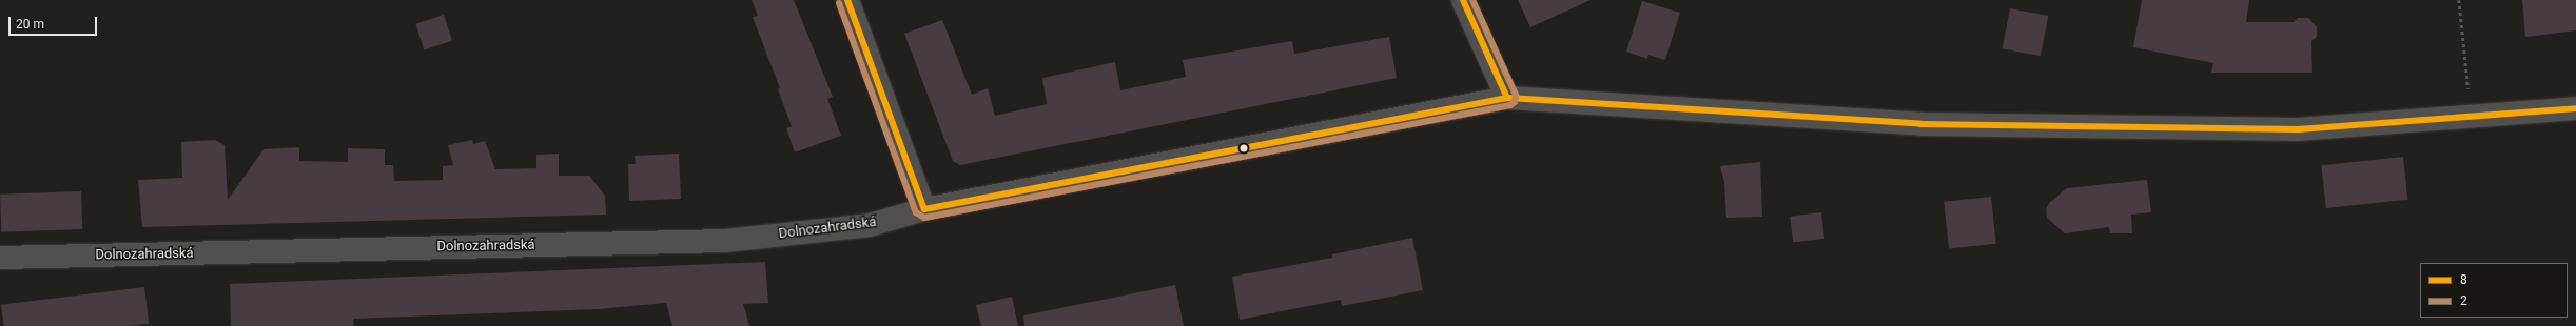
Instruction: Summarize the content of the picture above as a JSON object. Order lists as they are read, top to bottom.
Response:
{
  "streets": {
    "street": ["Dolnozahradská"]
  },
  "lines": ["transit line 8", "transit line 2"],
  "legend": ["8", "2"],
  "scale_bar": "20 m"
}
